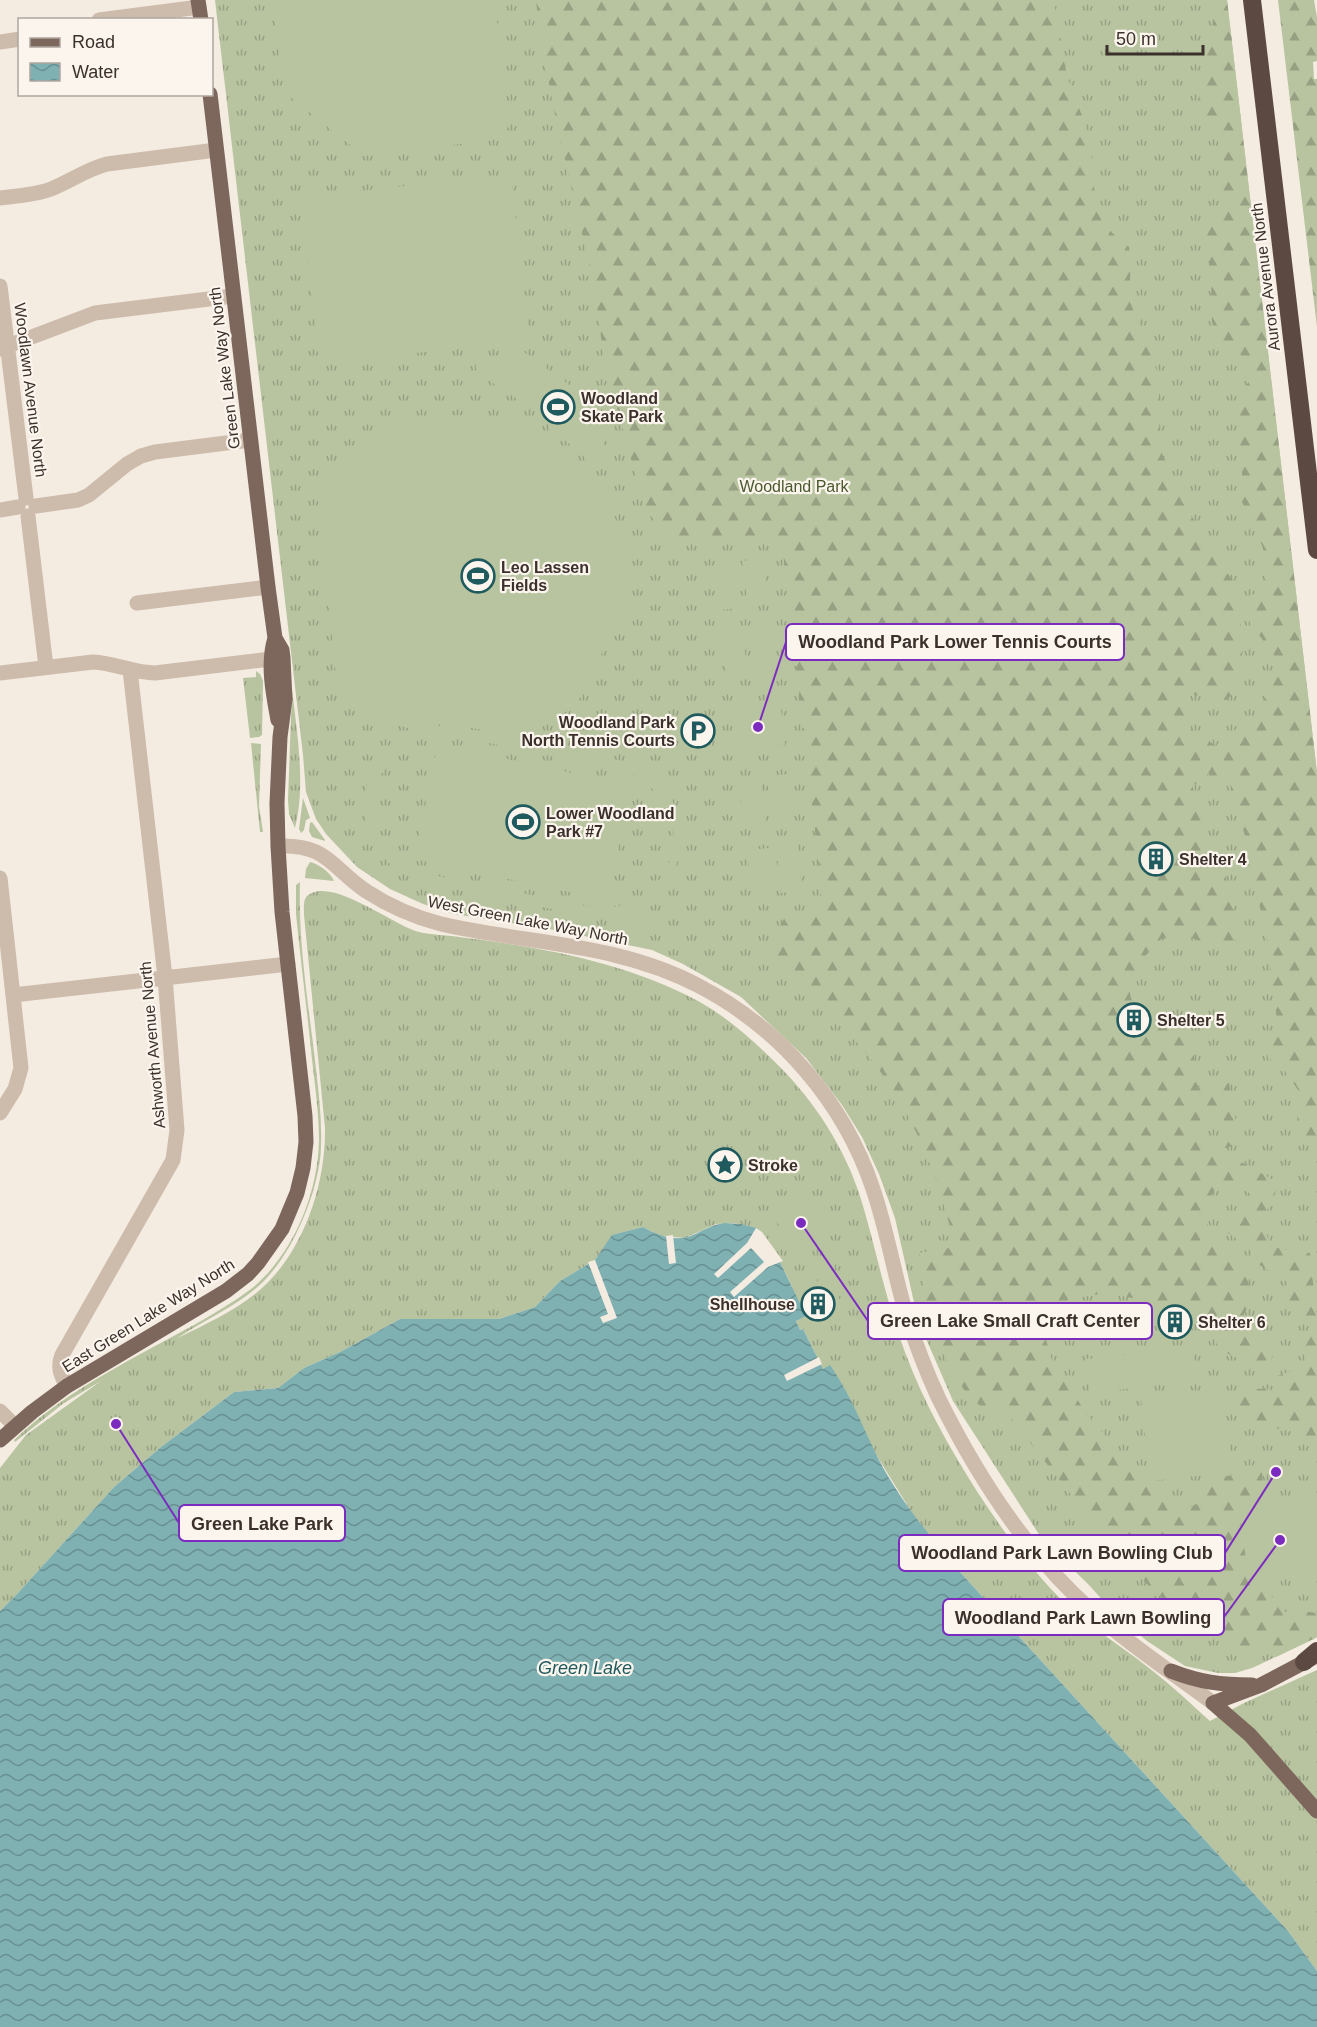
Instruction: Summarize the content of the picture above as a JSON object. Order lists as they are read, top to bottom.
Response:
{
  "streets": {
    "highway": ["Aurora Avenue North"],
    "main road": ["Green Lake Way North", "West Green Lake Way North", "East Green Lake Way North"],
    "street": ["Woodlawn Avenue North", "Ashworth Avenue North"]
  },
  "crossings": [
    ["Green Lake Way North", "West Green Lake Way North"],
    ["Green Lake Way North", "East Green Lake Way North"],
    ["West Green Lake Way North", "East Green Lake Way North"],
    ["Ashworth Avenue North", "East Green Lake Way North"]
  ],
  "water": ["Green Lake"],
  "parks": ["Woodland Park"],
  "places": {
    "sports": ["Woodland Skate Park", "Leo Lassen Fields", "Lower Woodland Park #7"],
    "other": [
      "Woodland Park Lower Tennis Courts",
      "Green Lake Small Craft Center",
      "Green Lake Park",
      "Woodland Park Lawn Bowling Club",
      "Woodland Park Lawn Bowling"
    ],
    "parking": ["Woodland Park North Tennis Courts"],
    "building": [
      "Shelter 4",
      "Shelter 5",
      "Shellhouse",
      "Shelter 6"
    ],
    "place": ["Stroke"]
  },
  "legend": ["Road", "Water"],
  "scale_bar": "50 m"
}
